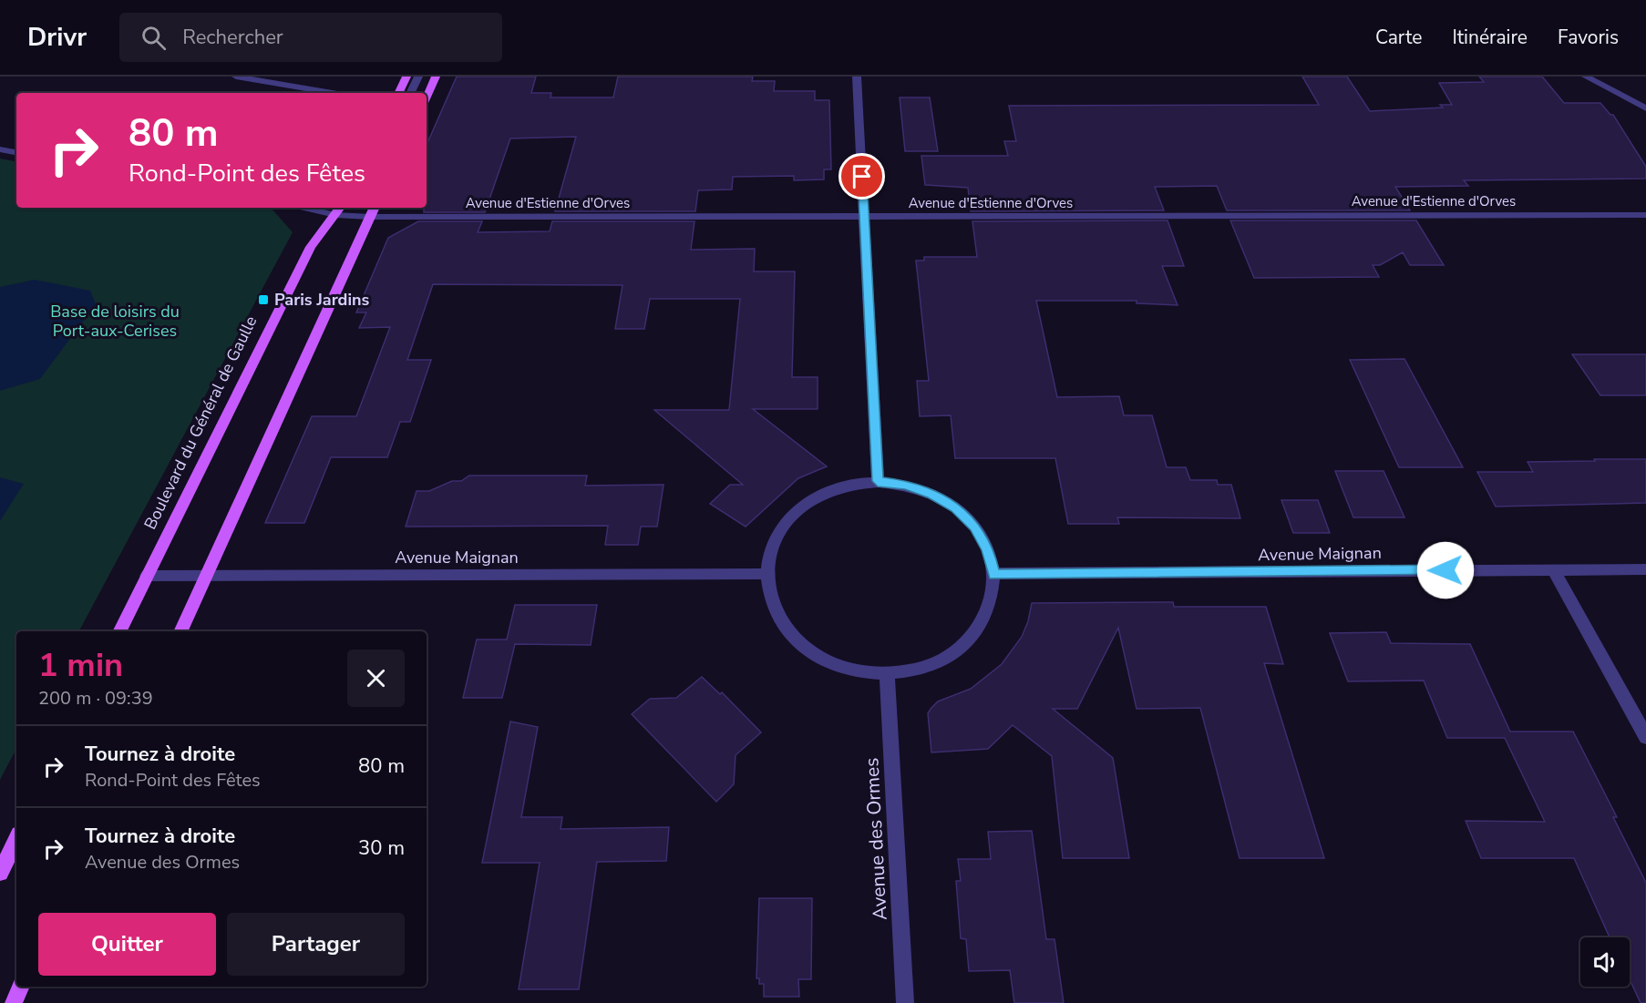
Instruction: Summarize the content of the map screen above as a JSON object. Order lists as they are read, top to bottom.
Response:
{
  "streets": {
    "main road": ["Boulevard du Général de Gaulle"],
    "street": ["Avenue d'Estienne d'Orves", "Avenue Maignan", "Avenue des Ormes"]
  },
  "crossings": [
    ["Avenue d'Estienne d'Orves", "Boulevard du Général de Gaulle"],
    ["Boulevard du Général de Gaulle", "Avenue Maignan"]
  ],
  "parks": ["Base de loisirs du Port-aux-Cerises"],
  "places": {
    "transit": ["Paris Jardins"]
  },
  "page": {
    "header": "Drivr",
    "search": "Rechercher",
    "nav": ["Carte", "Itinéraire", "Favoris"],
    "turn": ["80 m", "Rond-Point des Fêtes"],
    "heading": ["1 min", "200 m · 09:39"],
    "list": [
      {
        "name": "Tournez à droite",
        "note": "Rond-Point des Fêtes",
        "value": "80 m"
      },
      {
        "name": "Tournez à droite",
        "note": "Avenue des Ormes",
        "value": "30 m"
      }
    ],
    "buttons": ["Quitter", "Partager"]
  }
}
